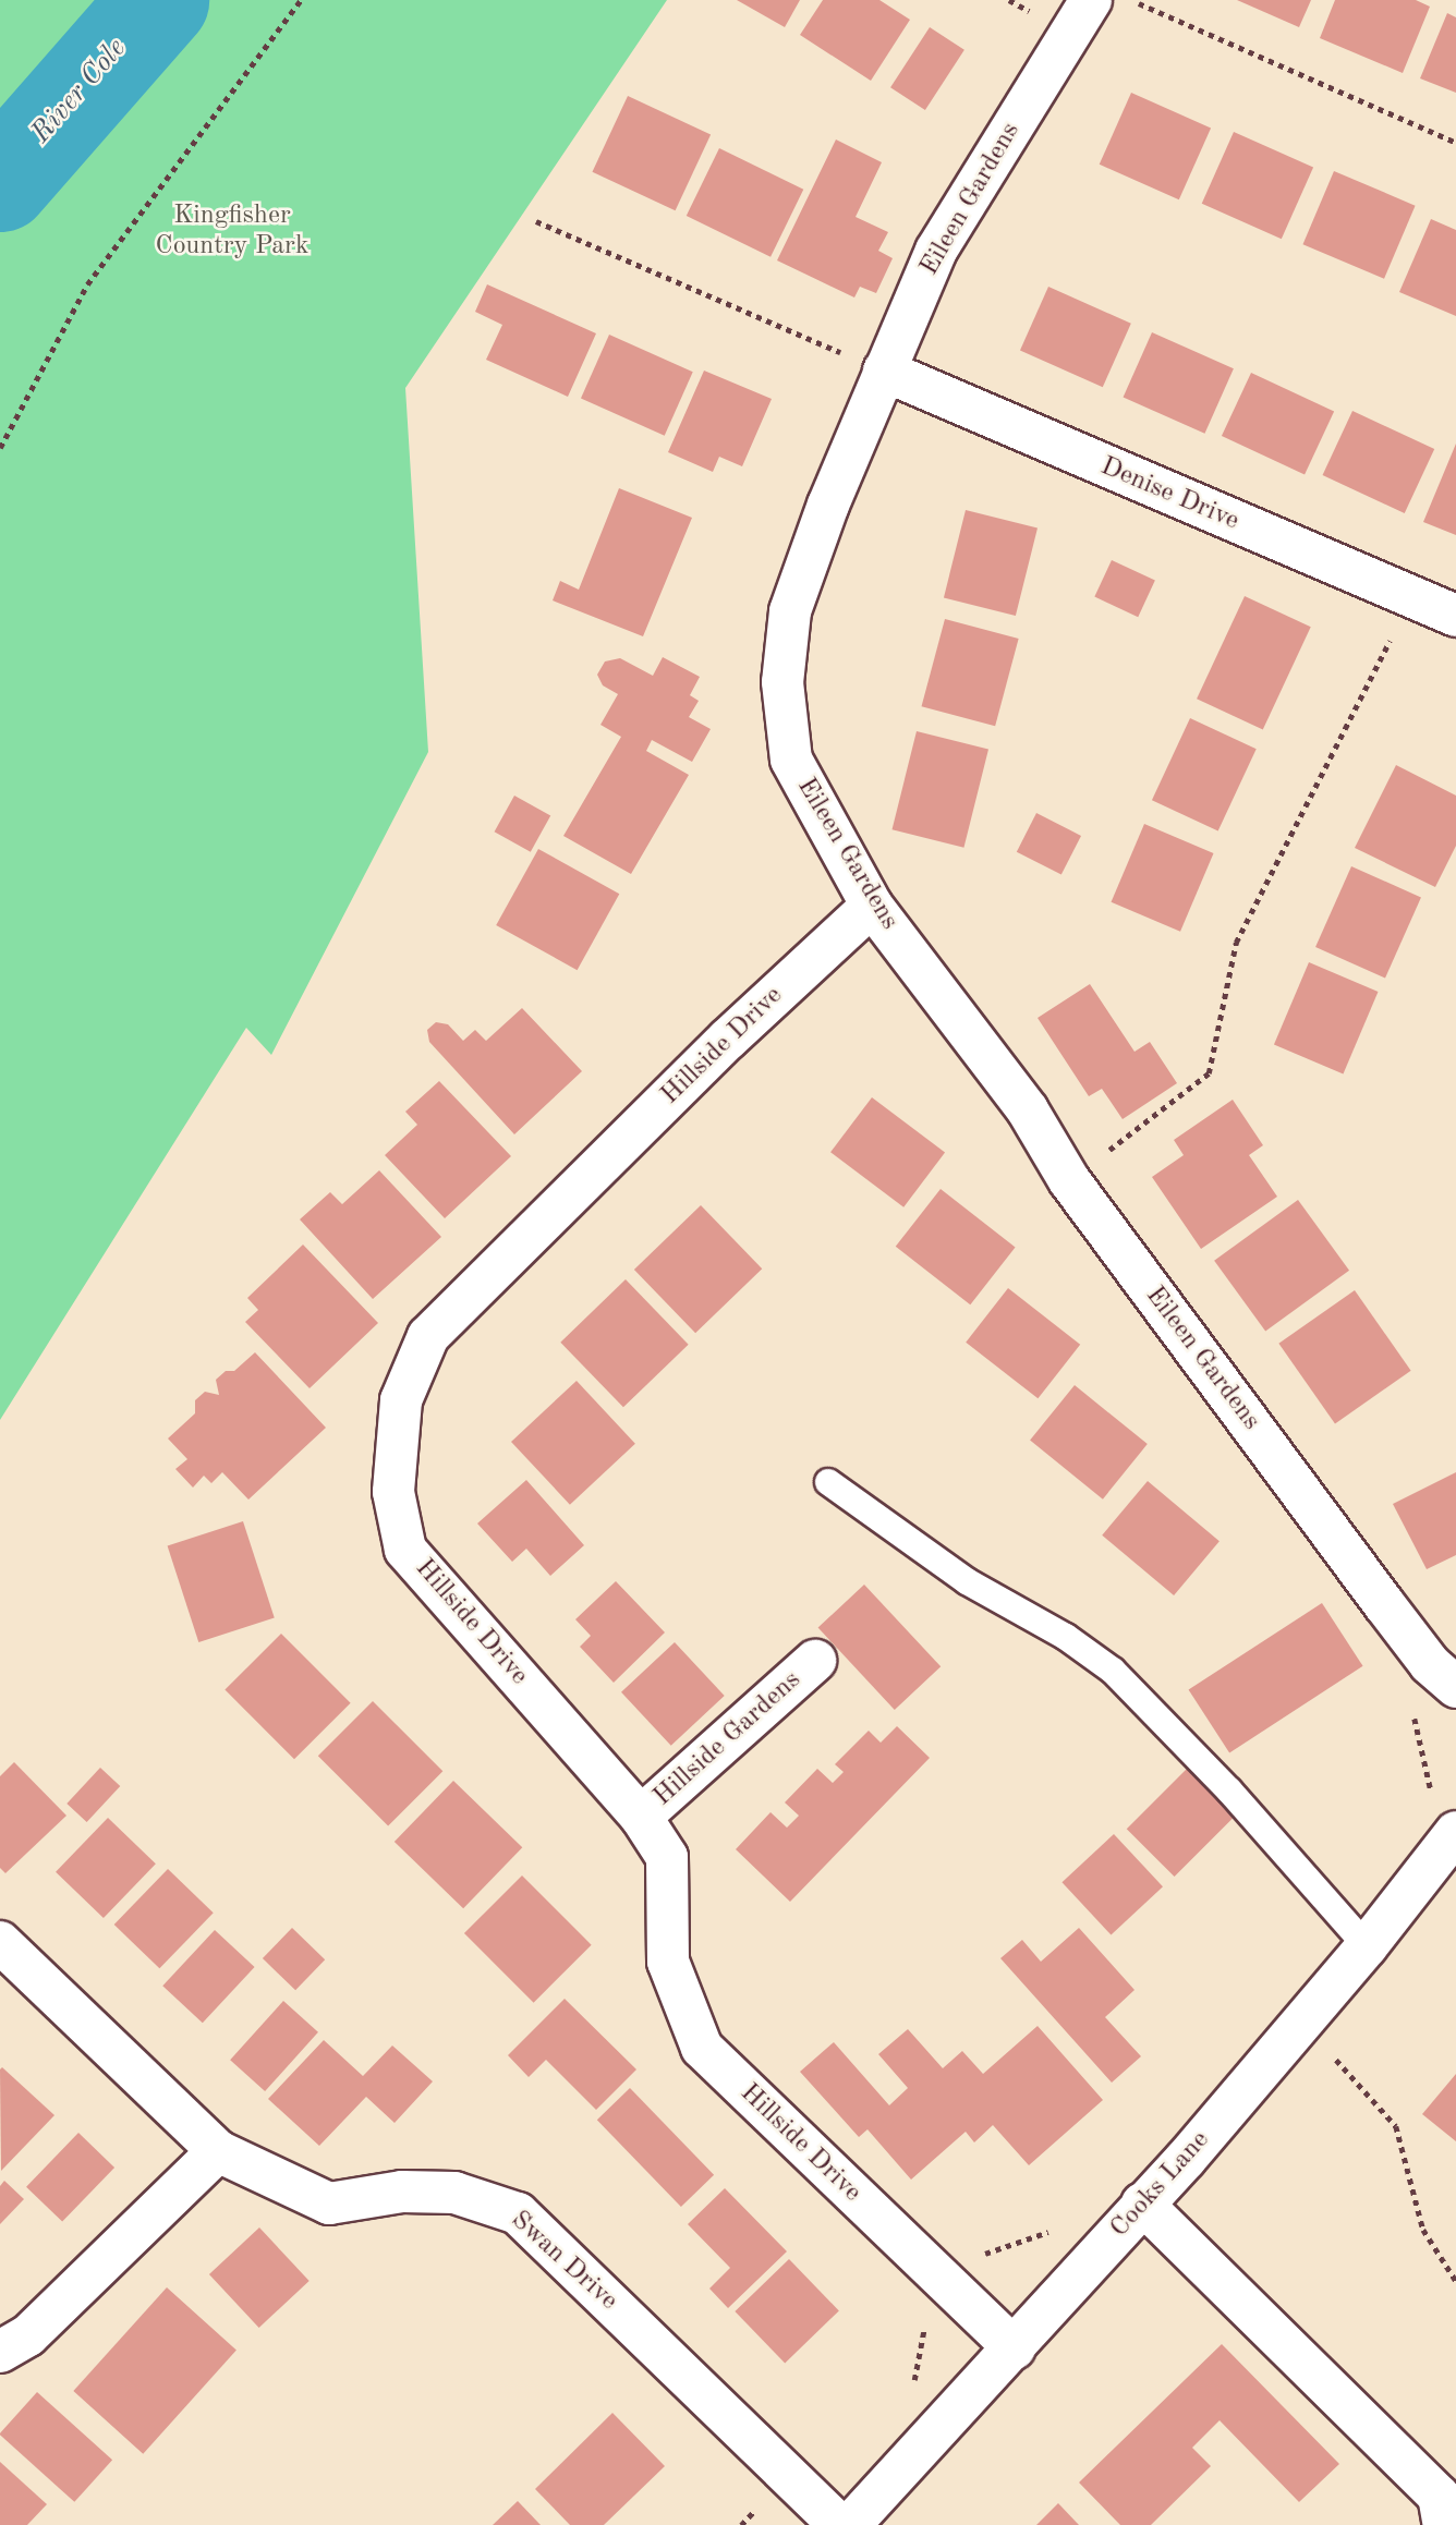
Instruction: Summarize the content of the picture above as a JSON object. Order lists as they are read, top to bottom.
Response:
{
  "streets": {
    "street": [
      "Eileen Gardens",
      "Denise Drive",
      "Hillside Drive",
      "Hillside Gardens",
      "Cooks Lane",
      "Swan Drive"
    ]
  },
  "crossings": [
    ["Eileen Gardens", "Denise Drive"],
    ["Eileen Gardens", "Hillside Drive"],
    ["Hillside Drive", "Hillside Gardens"],
    ["Hillside Drive", "Cooks Lane"]
  ],
  "water": ["River Cole"],
  "parks": ["Kingfisher Country Park"]
}
